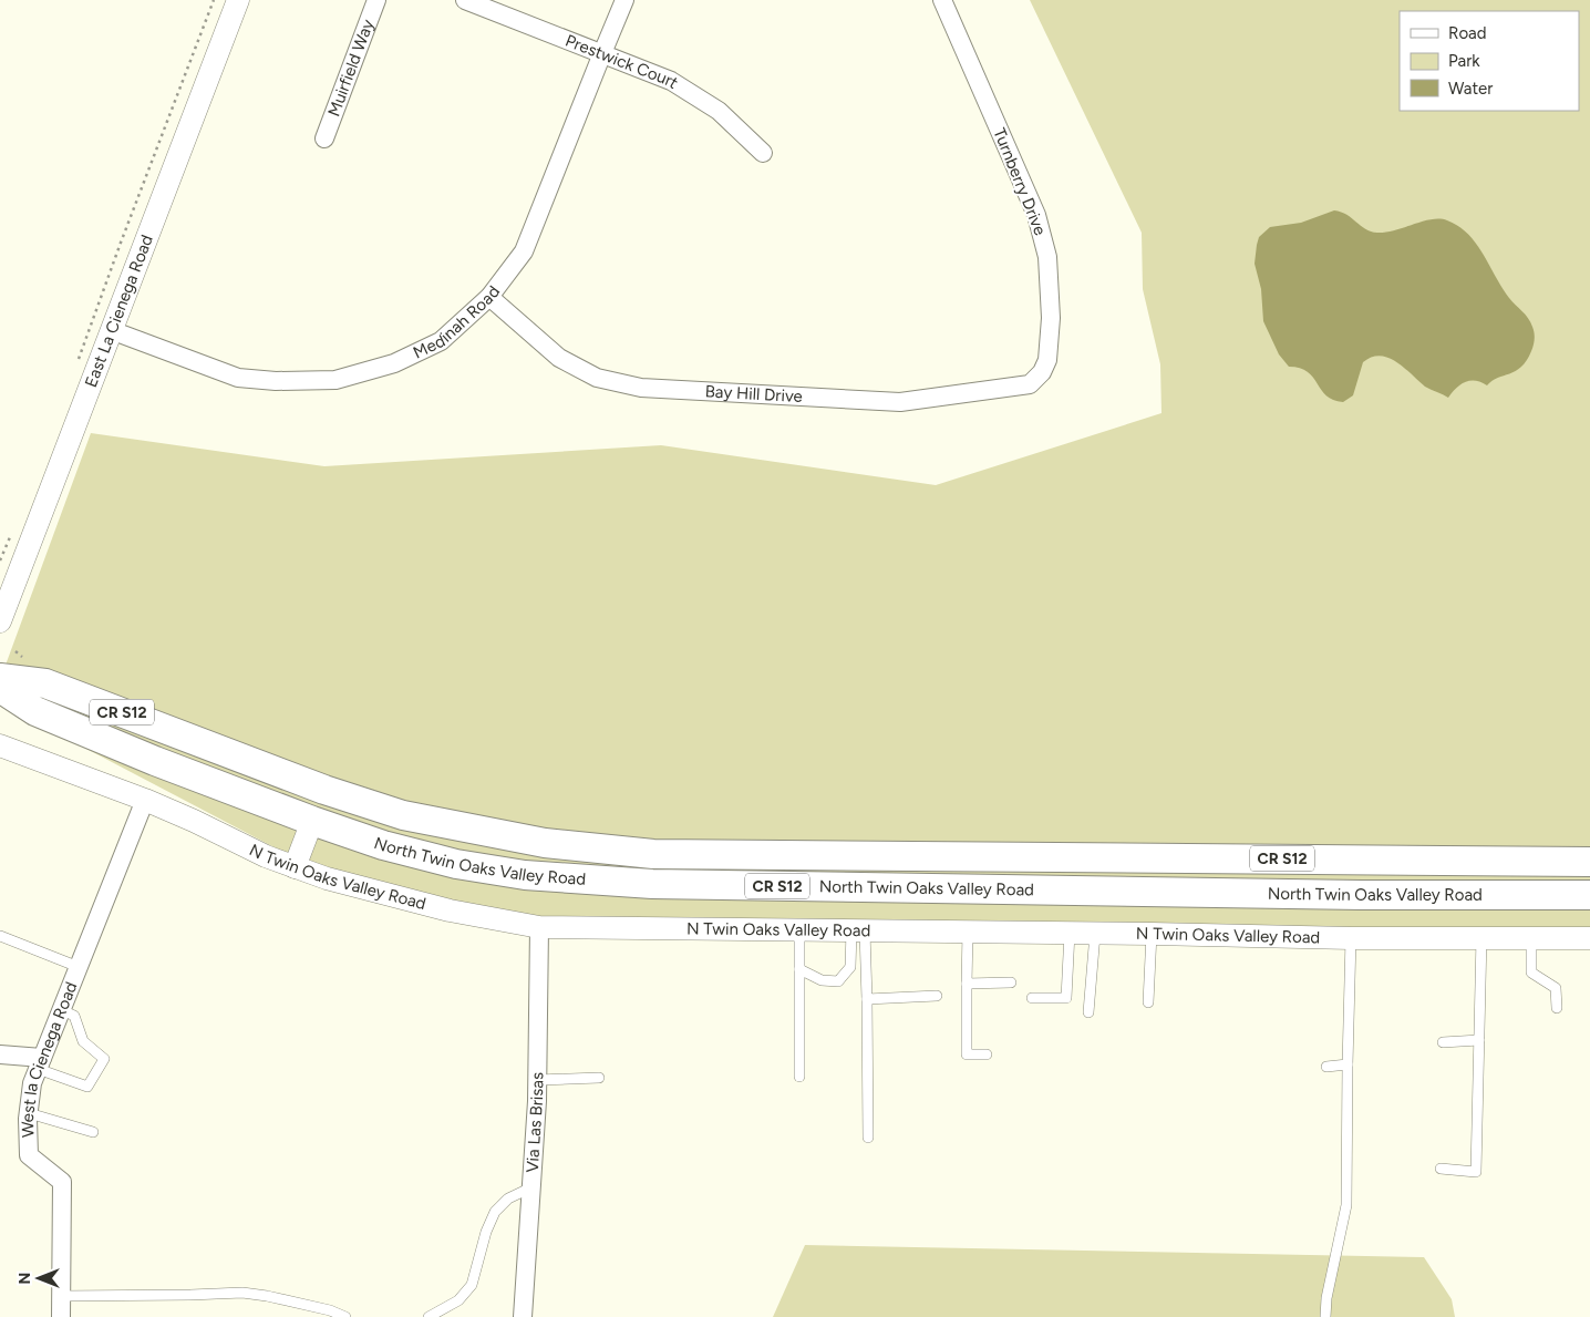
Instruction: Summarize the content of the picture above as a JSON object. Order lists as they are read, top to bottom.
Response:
{
  "streets": {
    "main road": ["CR S12", "North Twin Oaks Valley Road"],
    "street": [
      "Prestwick Court",
      "Muirfield Way",
      "Turnberry Drive",
      "East La Cienega Road",
      "Medinah Road",
      "Bay Hill Drive",
      "N Twin Oaks Valley Road",
      "West la Cienega Road",
      "Via Las Brisas"
    ]
  },
  "crossings": [
    ["Prestwick Court", "Medinah Road"],
    ["Turnberry Drive", "Bay Hill Drive"],
    ["East La Cienega Road", "Medinah Road"],
    ["Medinah Road", "Bay Hill Drive"],
    ["N Twin Oaks Valley Road", "West la Cienega Road"],
    ["N Twin Oaks Valley Road", "Via Las Brisas"]
  ],
  "legend": ["Road", "Park", "Water"],
  "north": "left"
}
